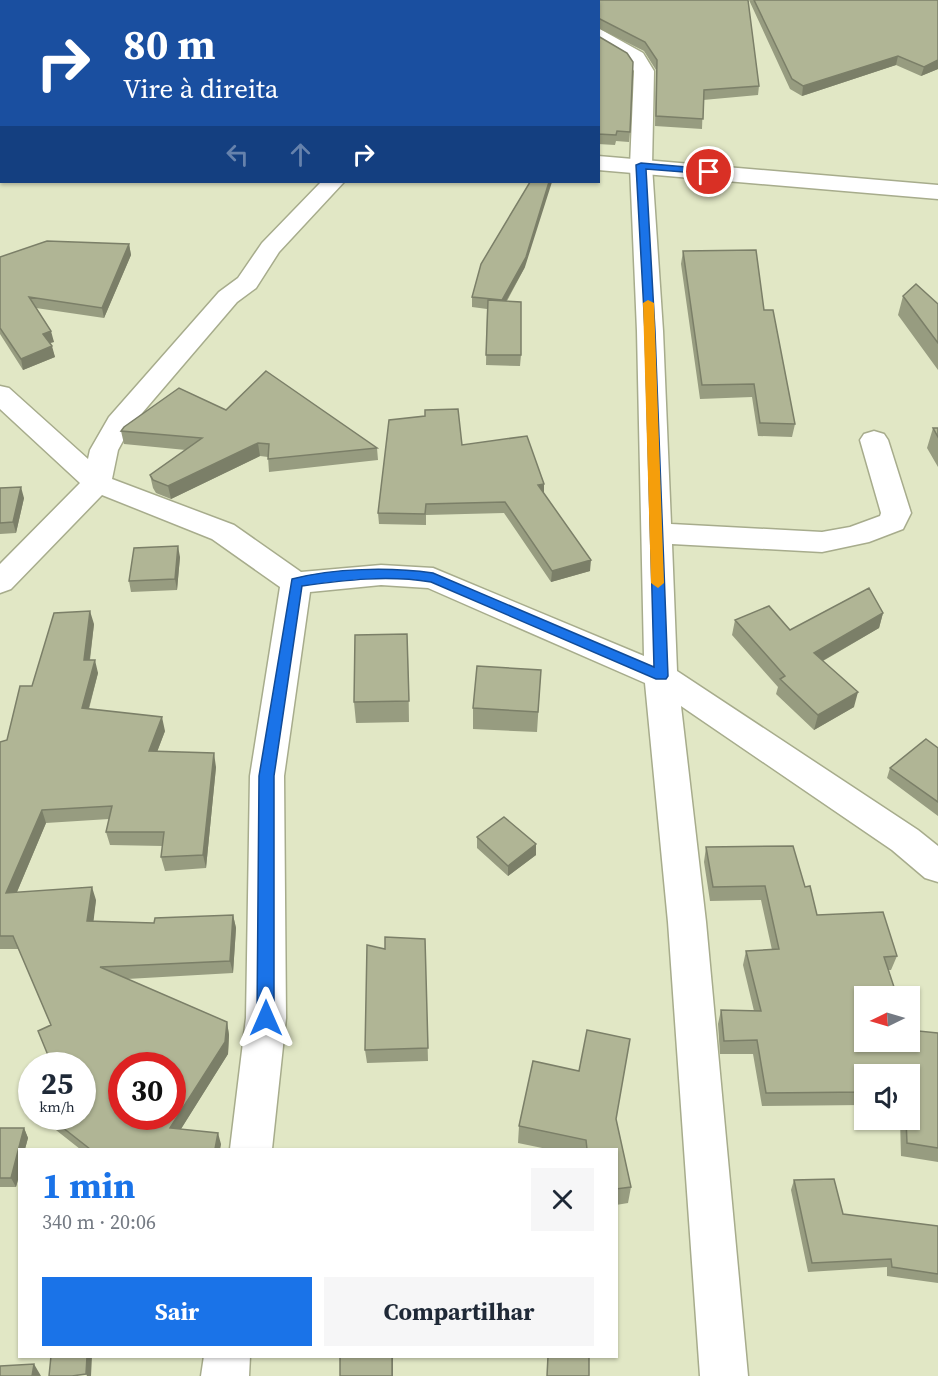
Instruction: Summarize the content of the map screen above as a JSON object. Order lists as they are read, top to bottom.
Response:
{
  "north": "left",
  "page": {
    "turn": ["80 m", "Vire à direita"],
    "speed": "25 km/h",
    "limit": "30",
    "heading": ["1 min", "340 m · 20:06"],
    "buttons": ["Sair", "Compartilhar"]
  }
}
